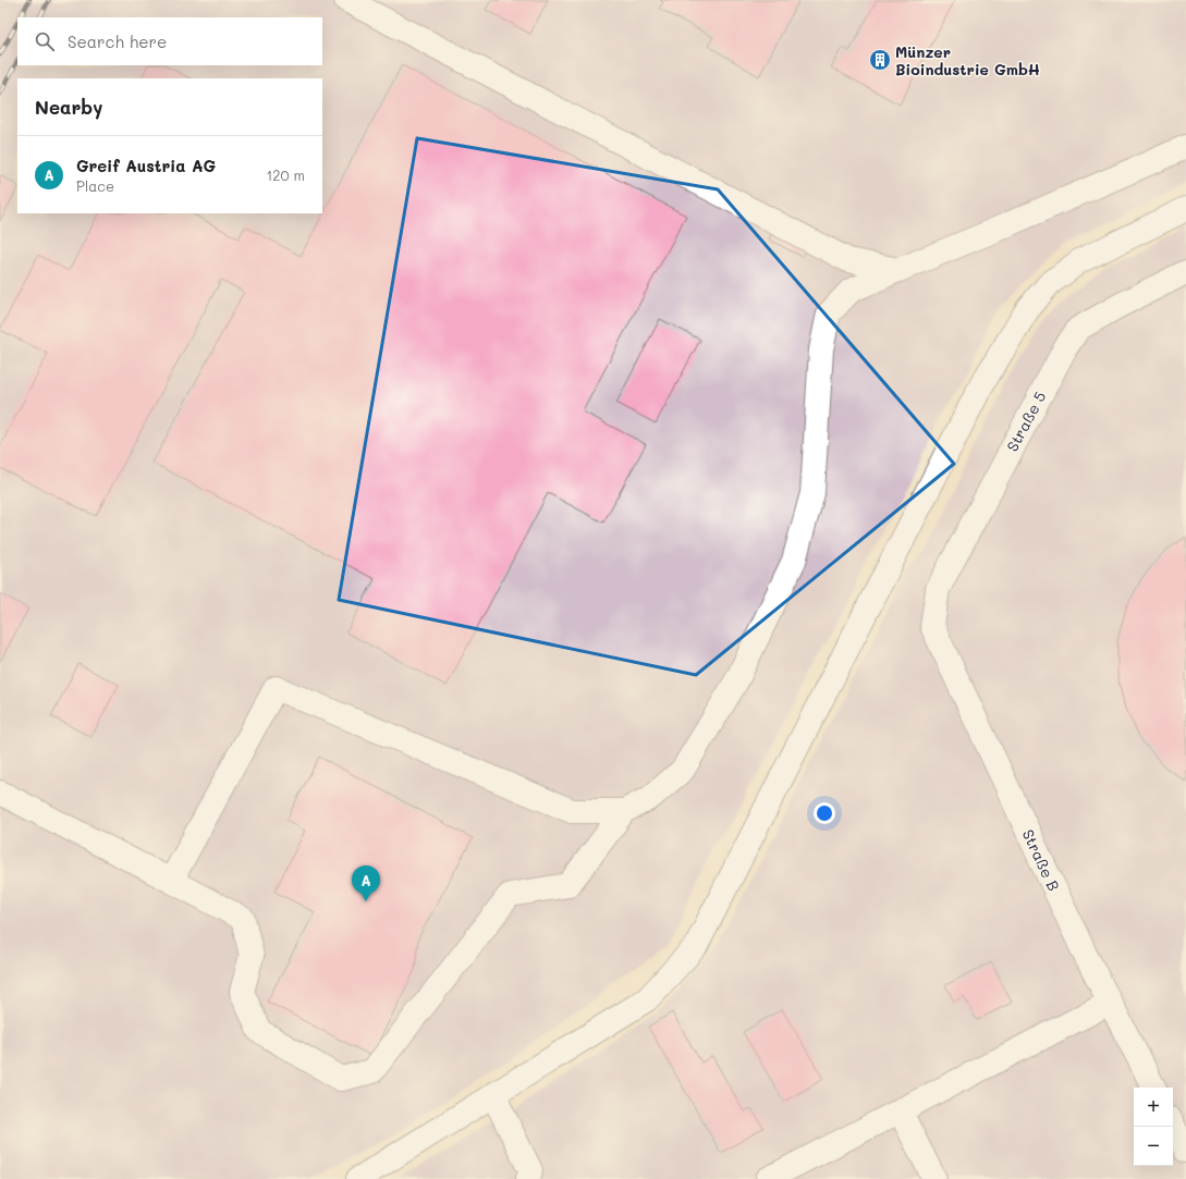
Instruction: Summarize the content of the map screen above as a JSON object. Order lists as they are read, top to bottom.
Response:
{
  "streets": {
    "lane": ["Straße 5", "Straße B"]
  },
  "crossings": [
    ["Straße 5", "Straße B"]
  ],
  "places": {
    "building": ["Münzer Bioindustrie GmbH"]
  },
  "page": {
    "search": "Search here",
    "heading": "Nearby",
    "list": [
      {
        "mark": "A",
        "name": "Greif Austria AG",
        "note": "Place",
        "value": "120 m"
      }
    ],
    "pins": "A",
    "map_buttons": ["+", "−"]
  }
}
